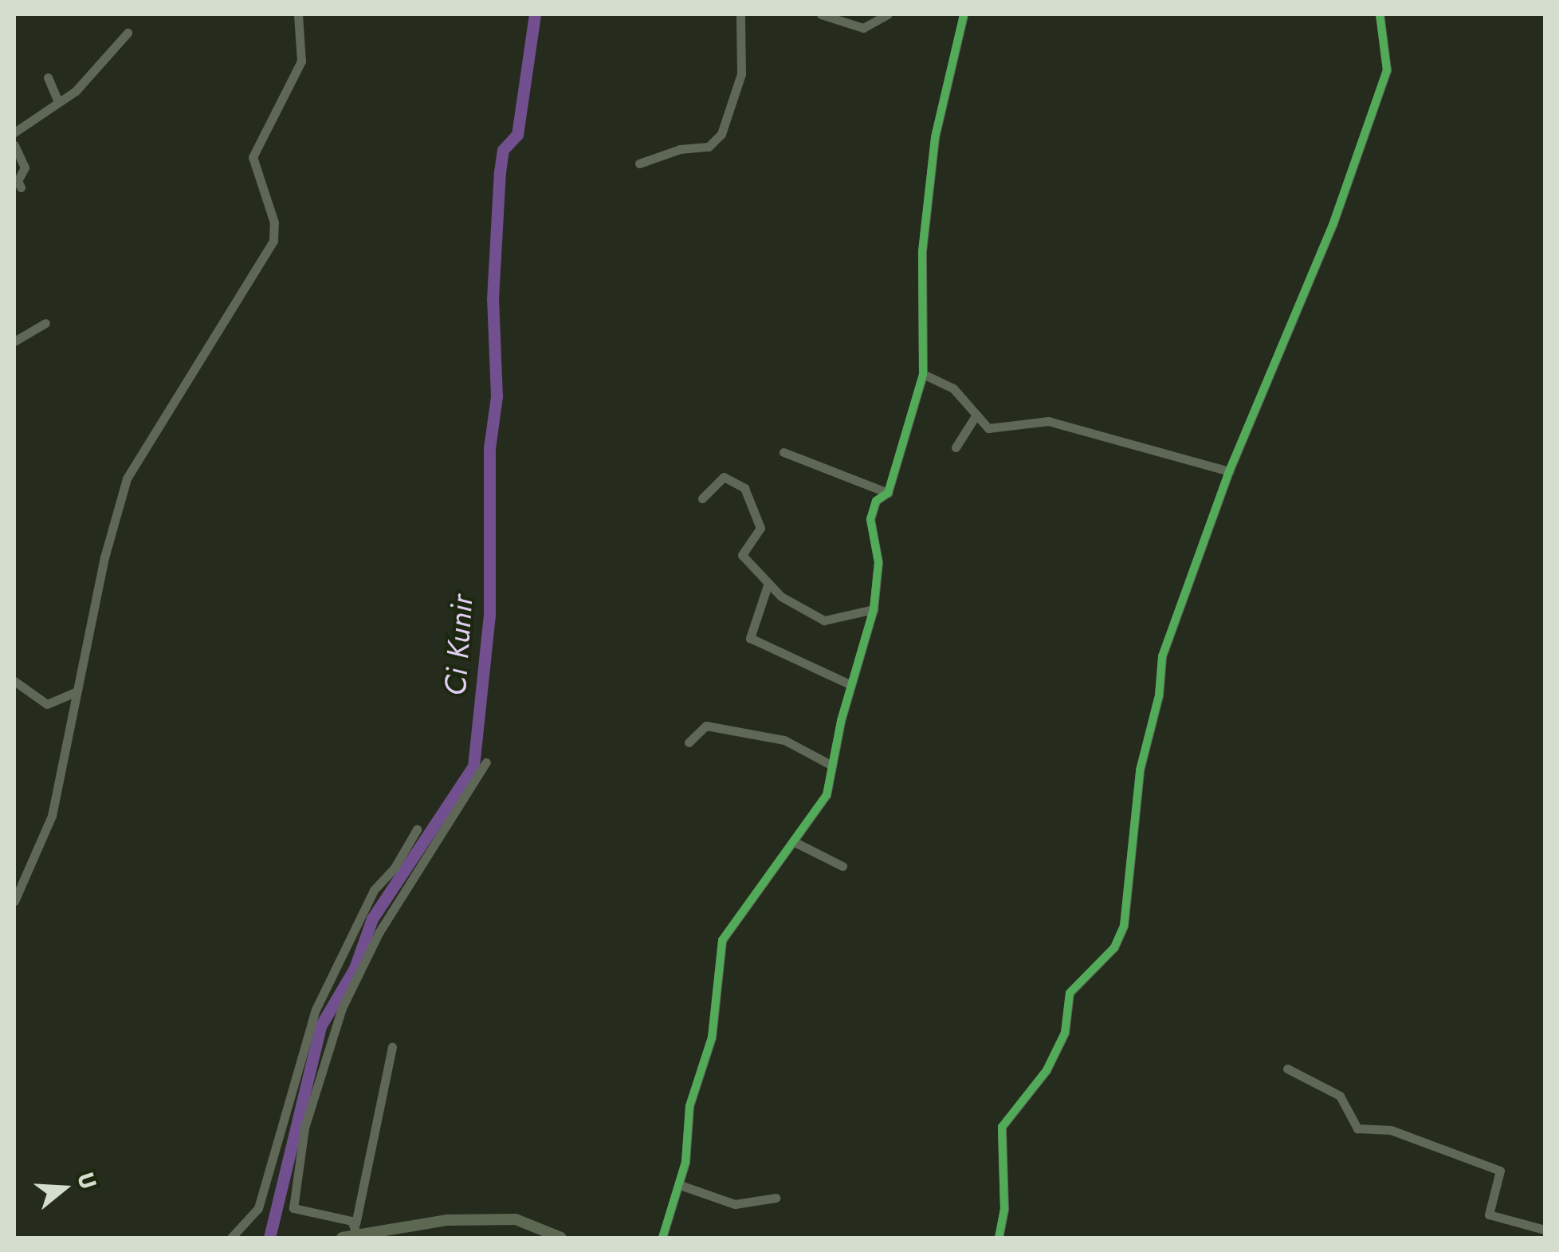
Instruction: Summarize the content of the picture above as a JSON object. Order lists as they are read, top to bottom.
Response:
{
  "water": ["Ci Kunir"],
  "north": "right"
}
